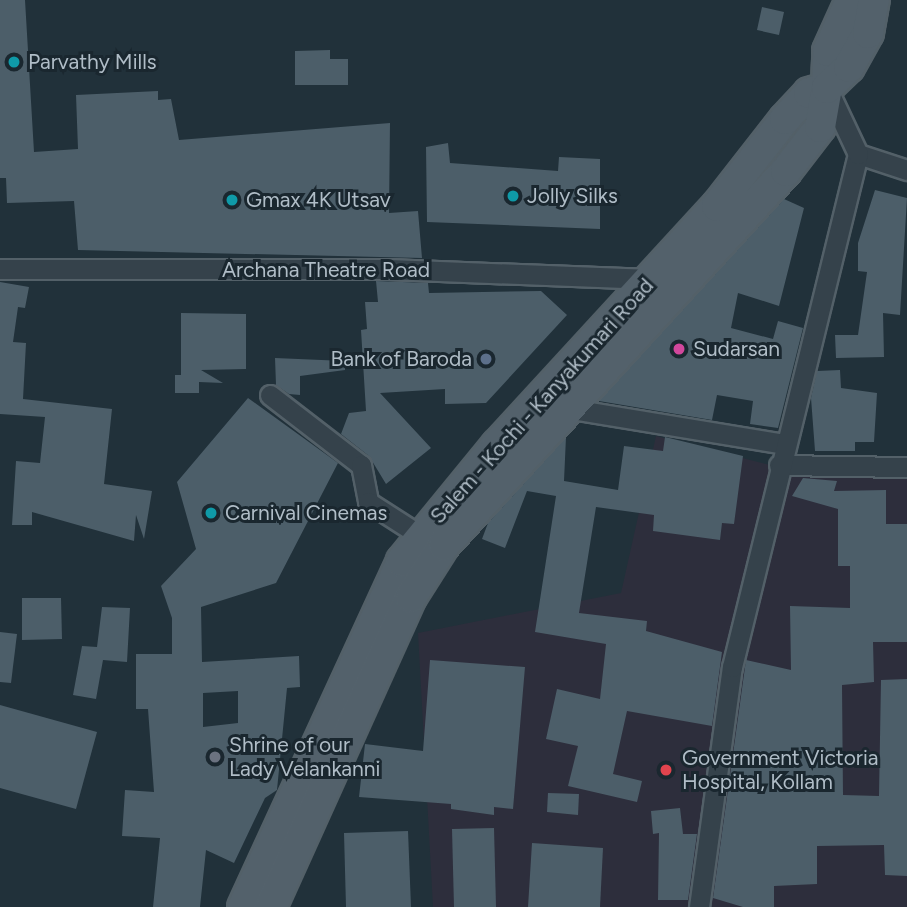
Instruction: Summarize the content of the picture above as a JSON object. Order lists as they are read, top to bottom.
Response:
{
  "streets": {
    "main road": ["Salem - Kochi - Kanyakumari Road"],
    "street": ["Archana Theatre Road"]
  },
  "crossings": [
    ["Archana Theatre Road", "Salem - Kochi - Kanyakumari Road"]
  ],
  "places": [
    "Parvathy Mills",
    "Jolly Silks",
    "Gmax 4K Utsav",
    "Sudarsan",
    "Bank of Baroda",
    "Carnival Cinemas",
    "Shrine of our Lady Velankanni",
    "Government Victoria Hospital, Kollam"
  ]
}
